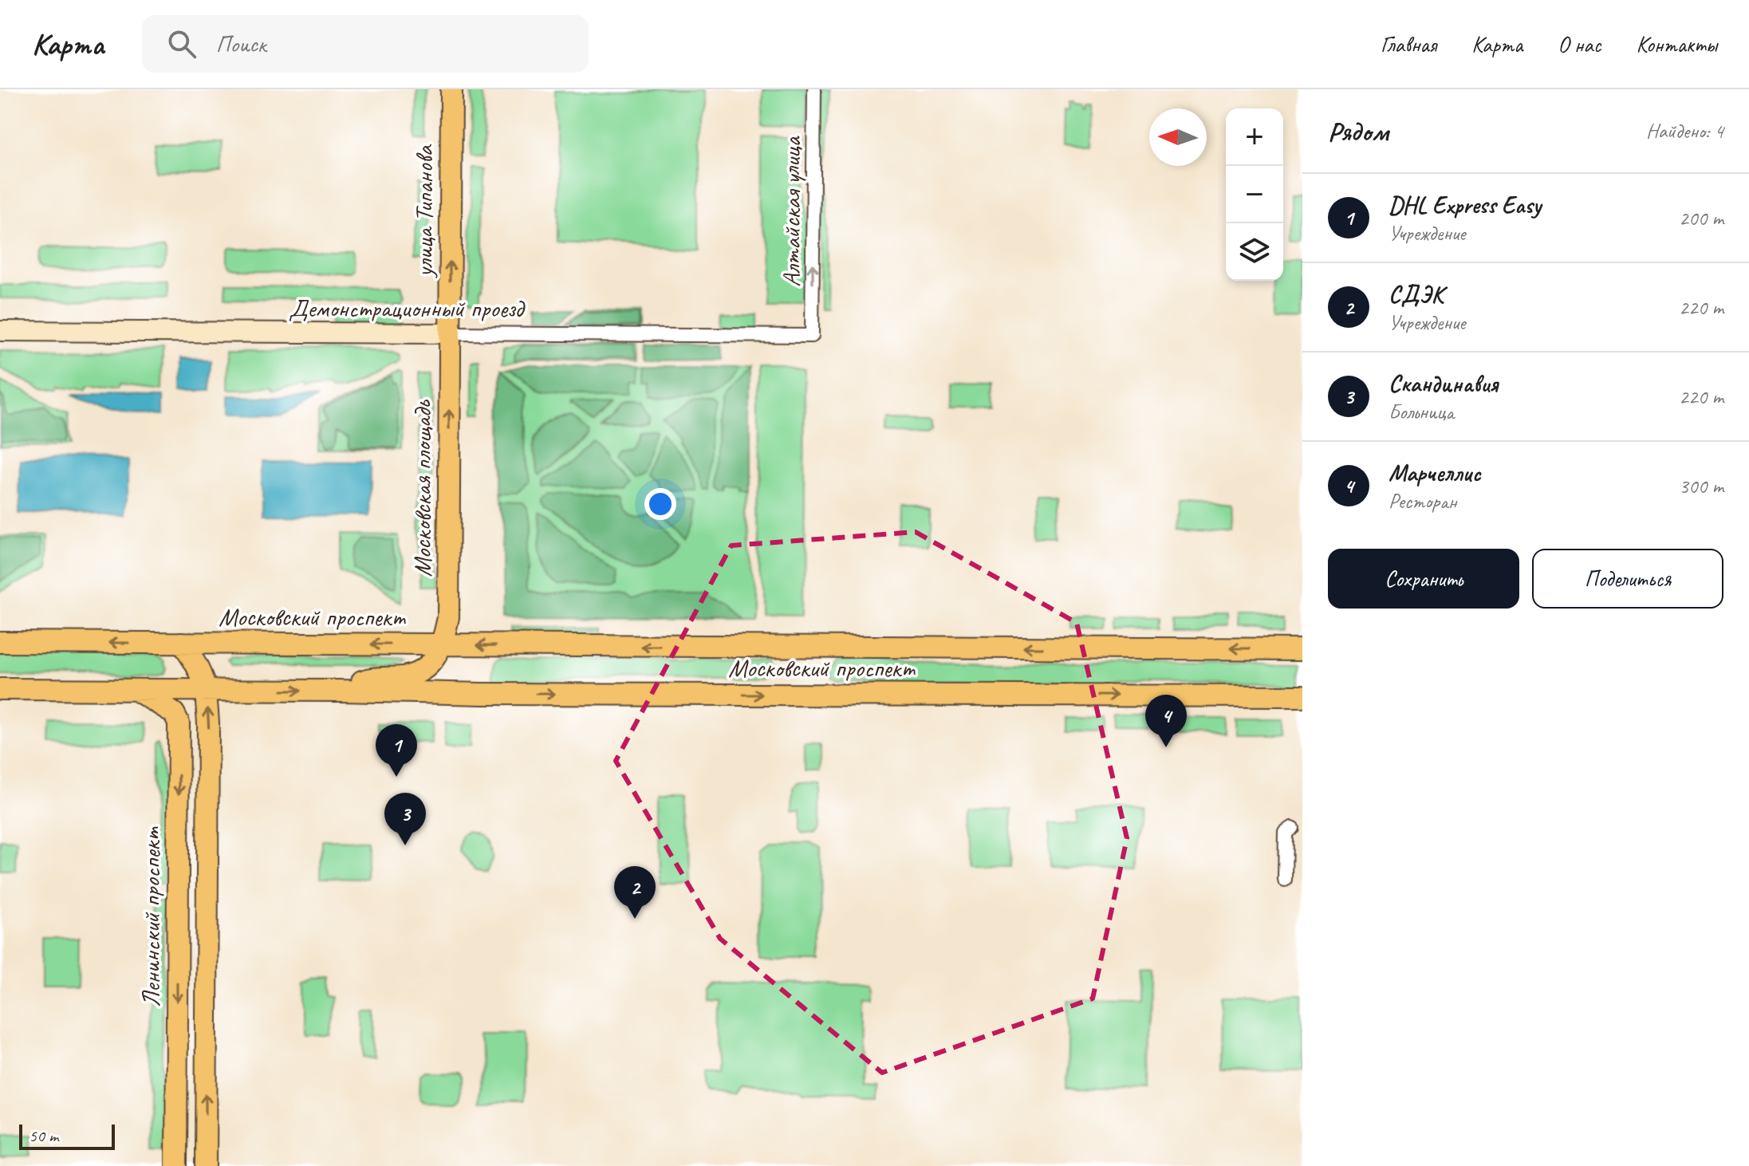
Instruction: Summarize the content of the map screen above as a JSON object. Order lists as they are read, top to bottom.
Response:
{
  "streets": {
    "main road": [
      "улица Типанова",
      "Московская площадь",
      "Московский проспект",
      "Ленинский проспект"
    ],
    "street": ["Алтайская улица", "Демонстрационный проезд"]
  },
  "crossings": [
    ["улица Типанова", "Демонстрационный проезд"],
    ["улица Типанова", "Московская площадь"],
    ["Алтайская улица", "Демонстрационный проезд"],
    ["Демонстрационный проезд", "Московская площадь"],
    ["Московская площадь", "Московский проспект"],
    ["Московский проспект", "Ленинский проспект"]
  ],
  "one_way": ["улица Типанова", "Алтайская улица", "Московская площадь"],
  "scale_bar": "50 m",
  "north": "left",
  "page": {
    "header": "Карта",
    "search": "Поиск",
    "nav": [
      "Главная",
      "Карта",
      "О нас",
      "Контакты"
    ],
    "heading": ["Рядом", "Найдено: 4"],
    "map_buttons": ["+", "−"],
    "list": [
      {
        "mark": "1",
        "name": "DHL Express Easy",
        "note": "Учреждение",
        "value": "200 m"
      },
      {
        "mark": "2",
        "name": "СДЭК",
        "note": "Учреждение",
        "value": "220 m"
      },
      {
        "mark": "3",
        "name": "Скандинавия",
        "note": "Больница",
        "value": "220 m"
      },
      {
        "mark": "4",
        "name": "Марчеллис",
        "note": "Ресторан",
        "value": "300 m"
      }
    ],
    "buttons": ["Сохранить", "Поделиться"],
    "pins": [
      "4",
      "1",
      "3",
      "2"
    ],
    "scale": "50 m"
  }
}
